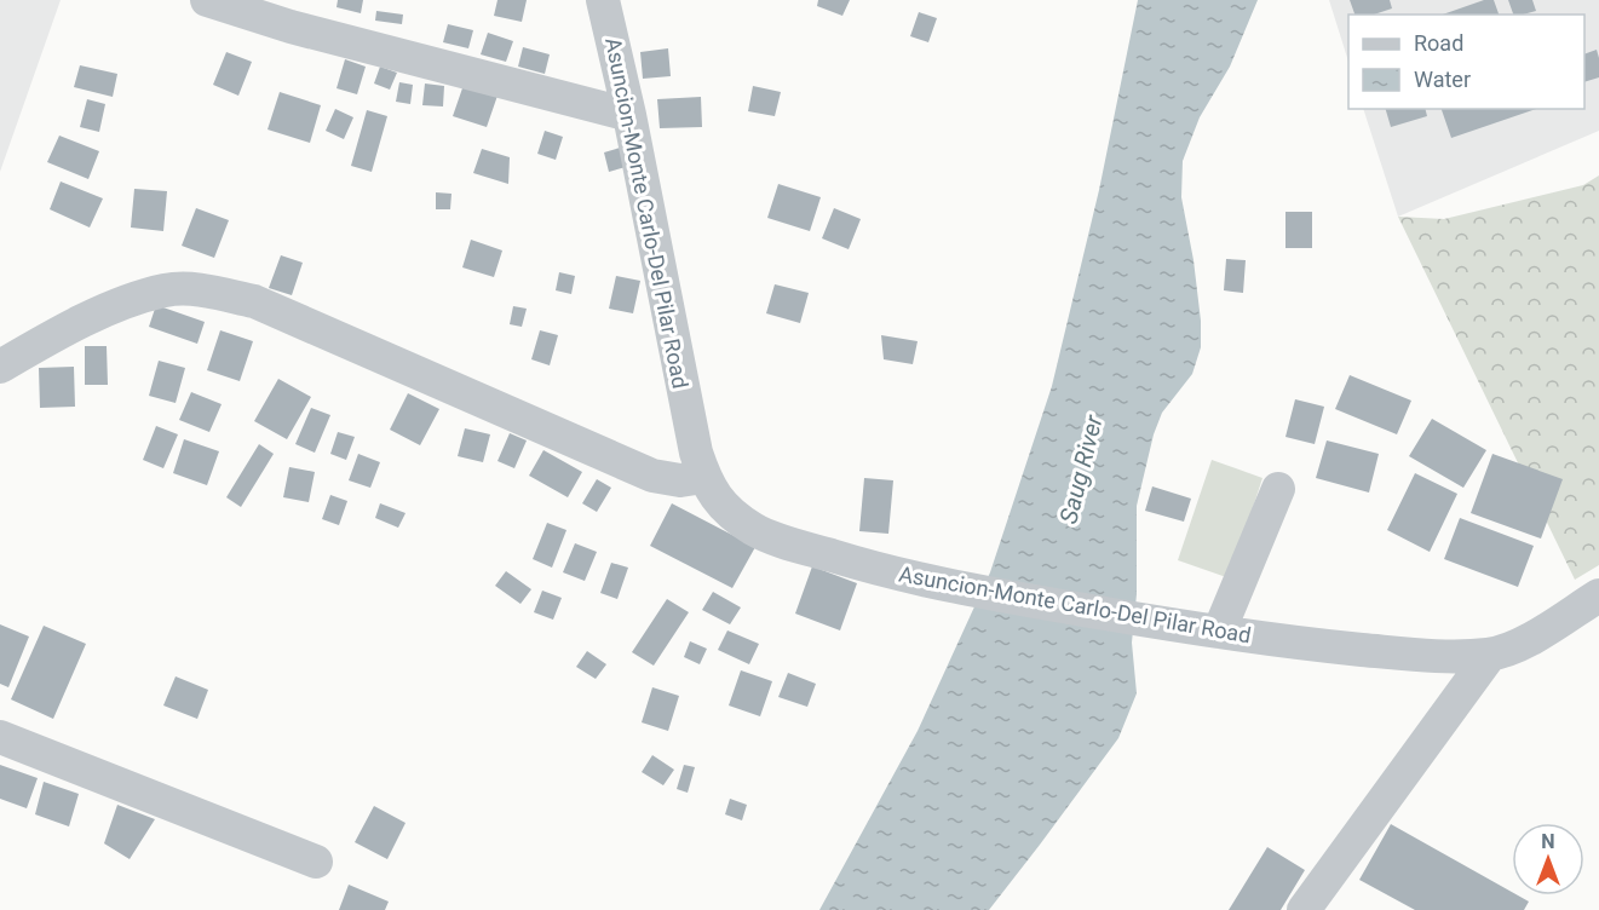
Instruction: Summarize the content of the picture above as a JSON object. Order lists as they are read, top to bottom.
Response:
{
  "streets": {
    "street": ["Asuncion-Monte Carlo-Del Pilar Road"]
  },
  "water": ["Saug River"],
  "legend": ["Road", "Water"],
  "north": "top"
}
